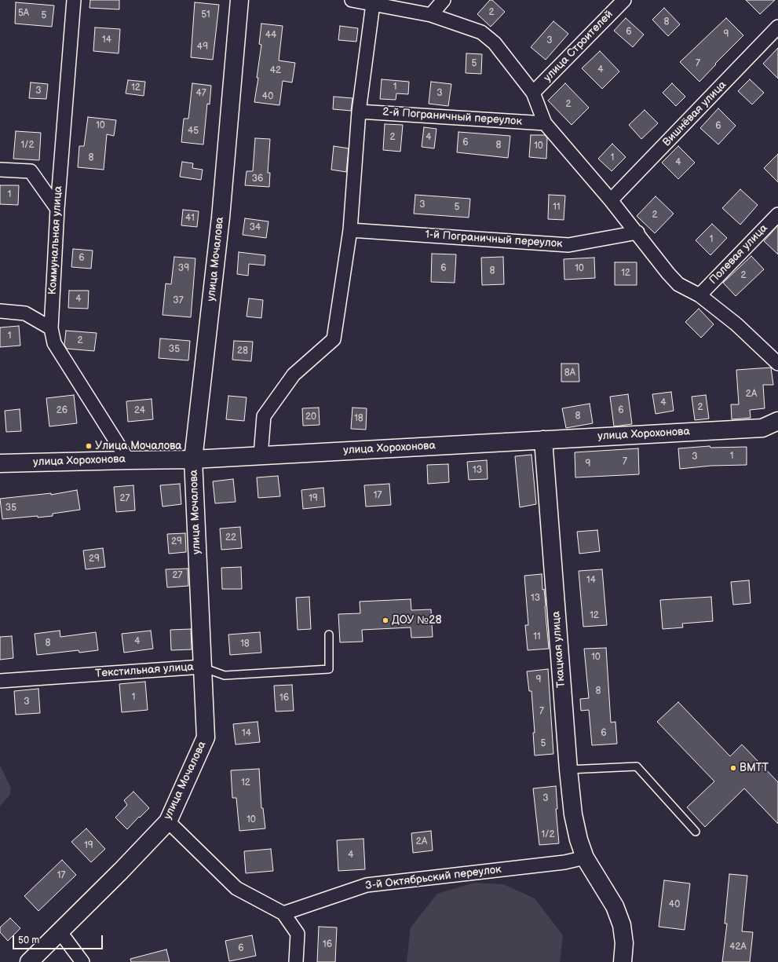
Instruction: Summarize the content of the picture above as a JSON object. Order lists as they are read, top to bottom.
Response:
{
  "streets": {
    "street": [
      "улица Строителей",
      "Вишнёвая улица",
      "2-й Пограничный переулок",
      "1-й Пограничный переулок",
      "Коммунальная улица",
      "Полевая улица",
      "улица Мочалова",
      "улица Хорохонова",
      "Ткацкая улица",
      "Текстильная улица",
      "3-й Октябрьский переулок"
    ]
  },
  "crossings": [
    ["Коммунальная улица", "улица Хорохонова"],
    ["улица Мочалова", "улица Хорохонова"],
    ["улица Мочалова", "Текстильная улица"],
    ["улица Хорохонова", "Ткацкая улица"],
    ["Ткацкая улица", "3-й Октябрьский переулок"]
  ],
  "places": ["Улица Мочалова", "ДОУ №28", "ВМТТ"],
  "house_numbers": [
    "2",
    "5А",
    "51",
    "5",
    "8",
    "6",
    "9",
    "44",
    "14",
    "3",
    "49",
    "5",
    "7",
    "4",
    "42",
    "1",
    "12",
    "3",
    "47",
    "3",
    "40",
    "2",
    "10",
    "6",
    "45",
    "2",
    "4",
    "6",
    "1/2",
    "8",
    "10",
    "8",
    "1",
    "4",
    "36",
    "1",
    "3",
    "5",
    "11",
    "2",
    "41",
    "34",
    "1",
    "6",
    "39",
    "6",
    "10",
    "8",
    "12",
    "2",
    "4",
    "37",
    "1",
    "2",
    "35",
    "28",
    "8А",
    "2А",
    "4",
    "2",
    "26",
    "24",
    "6",
    "8",
    "20",
    "18",
    "1",
    "3",
    "7",
    "9",
    "13",
    "17",
    "27",
    "19",
    "35",
    "22",
    "29",
    "29",
    "27",
    "14",
    "13",
    "12",
    "11",
    "4",
    "8",
    "18",
    "10",
    "9",
    "8",
    "1",
    "16",
    "3",
    "7",
    "14",
    "6",
    "5",
    "12",
    "3",
    "10",
    "1/2",
    "2А",
    "19",
    "4",
    "17",
    "40",
    "16",
    "42А",
    "6"
  ],
  "scale_bar": "50 m"
}
